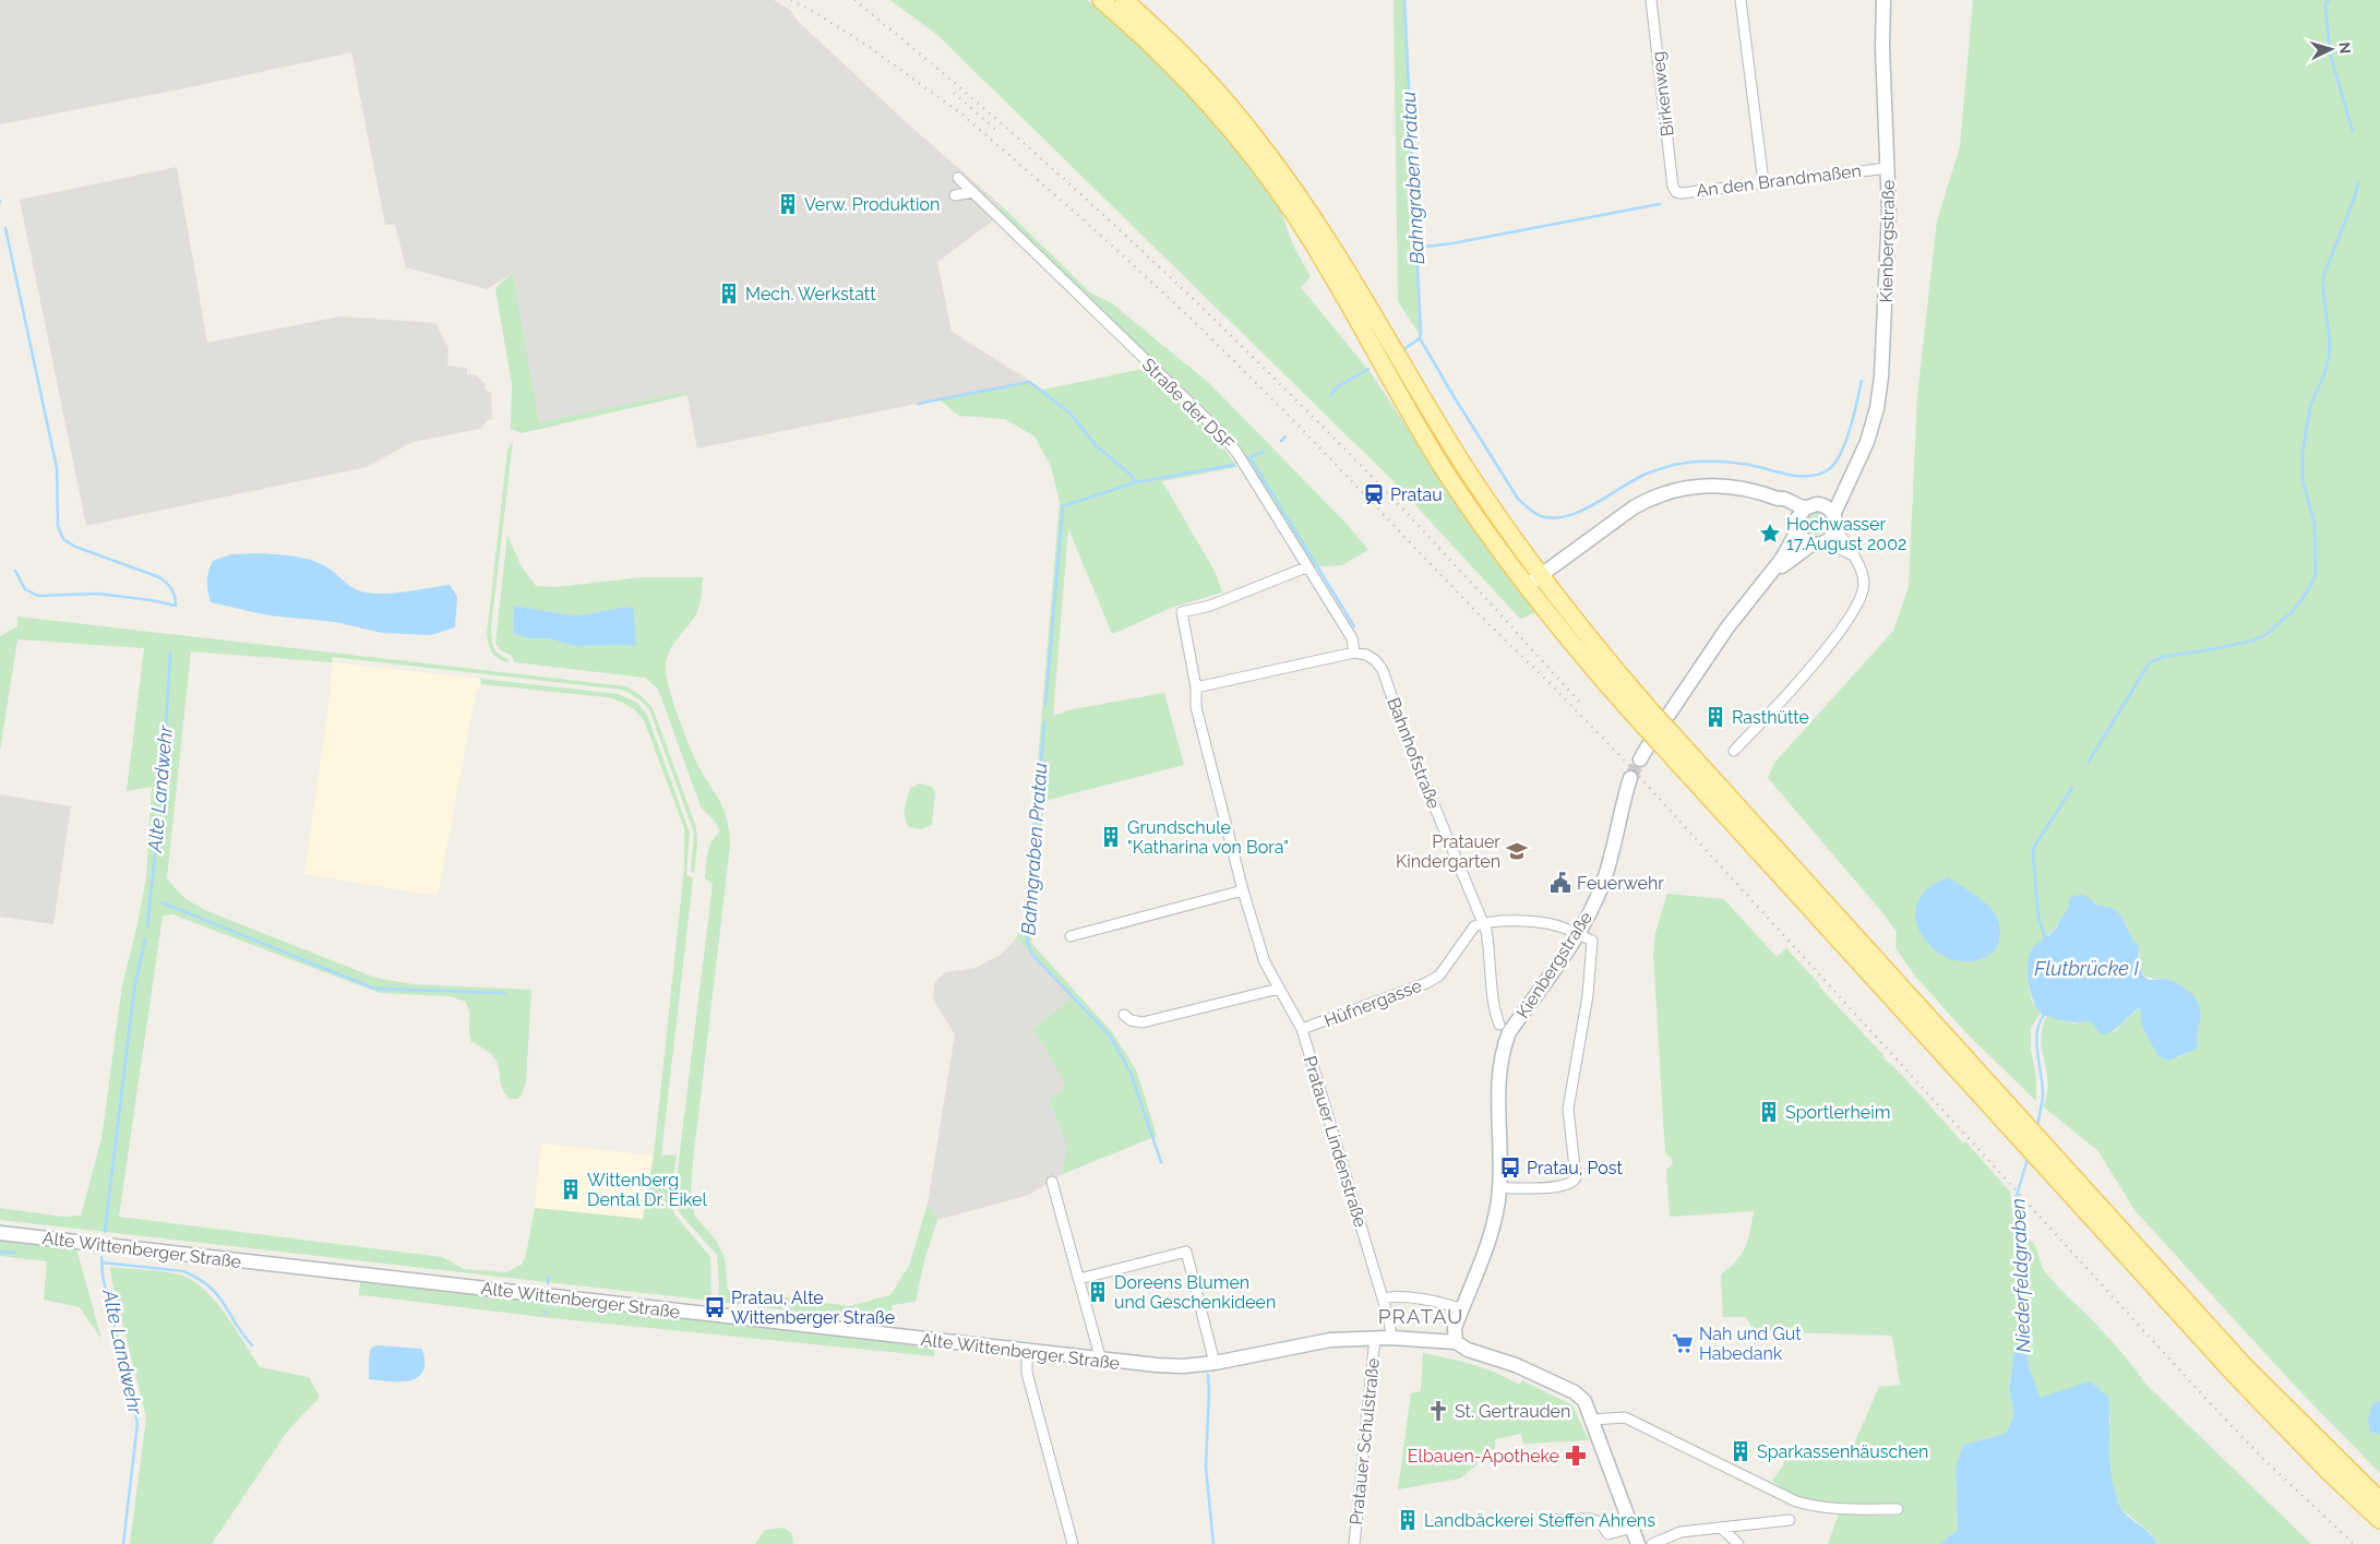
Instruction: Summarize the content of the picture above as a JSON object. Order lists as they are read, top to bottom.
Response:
{
  "streets": {
    "street": [
      "Birkenweg",
      "An den Brandmaßen",
      "Kienbergstraße",
      "Straße der DSF",
      "Bahnhofstraße",
      "Hüfnergasse",
      "Pratauer Lindenstraße",
      "Alte Wittenberger Straße",
      "Pratauer Schulstraße"
    ]
  },
  "crossings": [
    ["Birkenweg", "An den Brandmaßen"],
    ["An den Brandmaßen", "Kienbergstraße"],
    ["Straße der DSF", "Bahnhofstraße"],
    ["Straße der DSF", "Pratauer Lindenstraße"],
    ["Bahnhofstraße", "Hüfnergasse"],
    ["Hüfnergasse", "Pratauer Lindenstraße"],
    ["Pratauer Lindenstraße", "Alte Wittenberger Straße"],
    ["Alte Wittenberger Straße", "Pratauer Schulstraße"]
  ],
  "districts": ["PRATAU"],
  "water": [
    "Bahngraben Pratau",
    "Alte Landwehr",
    "Flutbrücke I",
    "Niederfeldgraben"
  ],
  "places": {
    "building": [
      "Verw. Produktion",
      "Mech. Werkstatt",
      "Rasthütte",
      "Grundschule \"Katharina von Bora\"",
      "Sportlerheim",
      "Wittenberg Dental Dr. Eikel",
      "Doreens Blumen und Geschenkideen",
      "Sparkassenhäuschen",
      "Landbäckerei Steffen Ahrens"
    ],
    "station": ["Pratau"],
    "place": ["Hochwasser 17.August 2002"],
    "school or university": ["Pratauer Kindergarten"],
    "public building": ["Feuerwehr"],
    "bus stop": ["Pratau, Post", "Pratau, Alte Wittenberger Straße"],
    "supermarket": ["Nah und Gut Habedank"],
    "church": ["St. Gertrauden"],
    "pharmacy": ["Elbauen-Apotheke"]
  },
  "north": "right"
}
